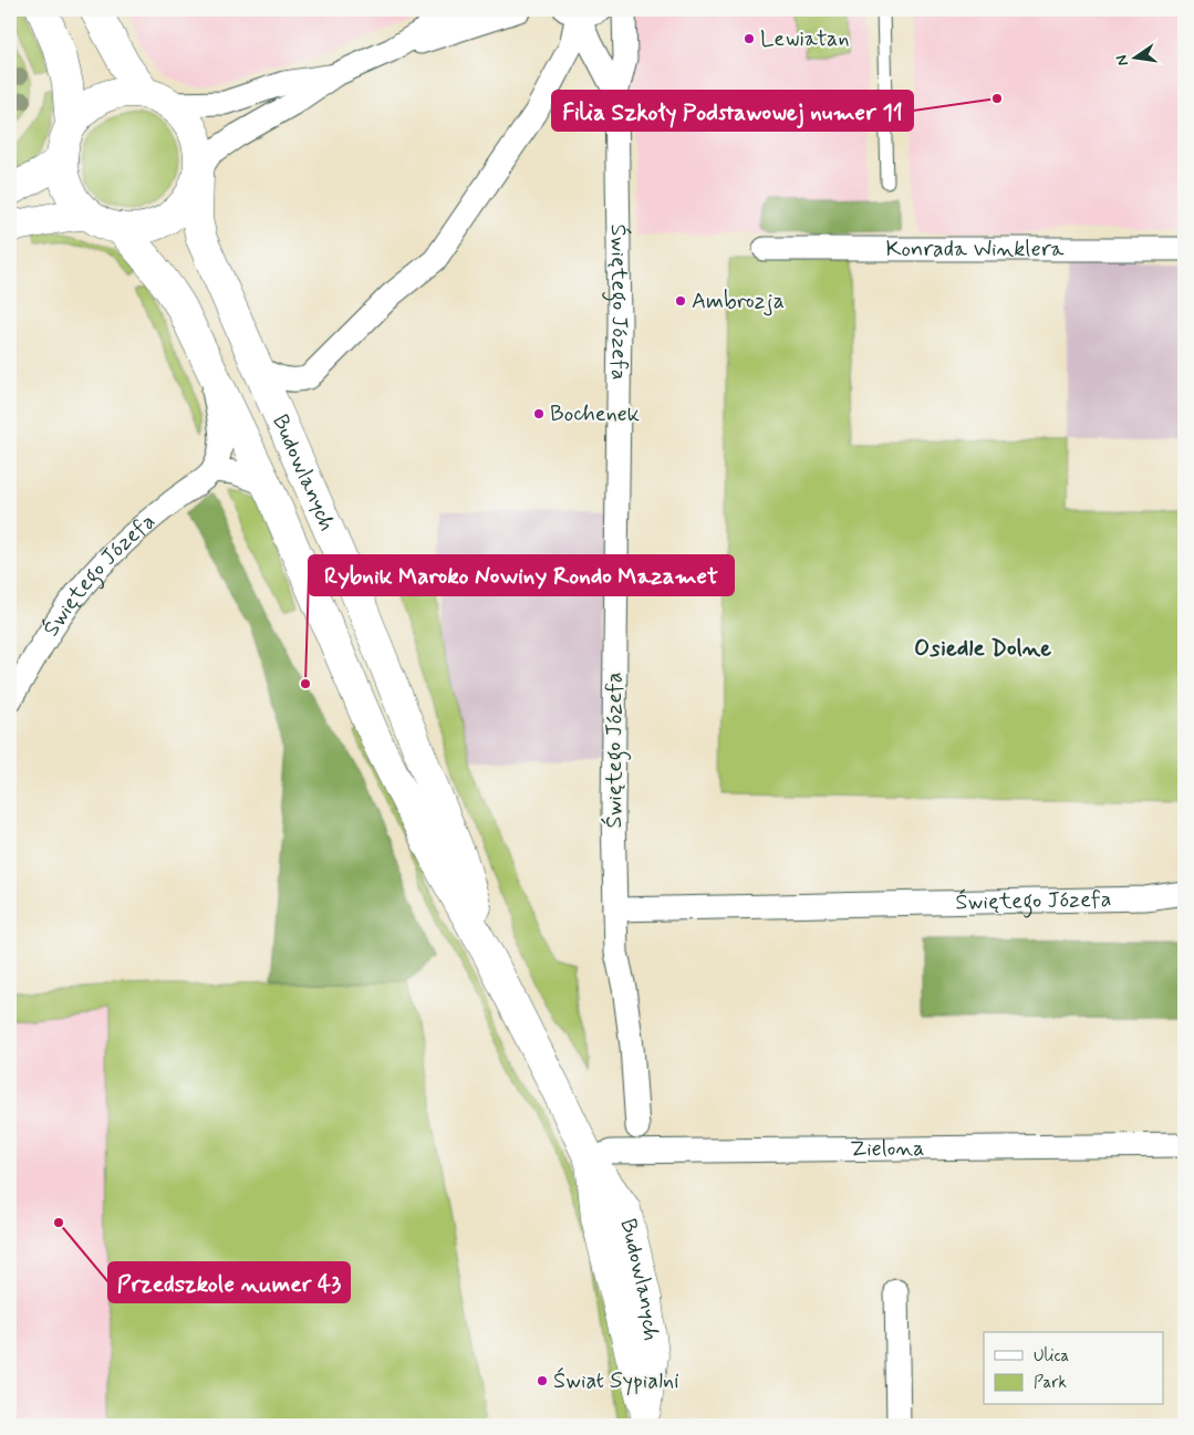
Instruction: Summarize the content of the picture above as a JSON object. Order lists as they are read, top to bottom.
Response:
{
  "streets": {
    "street": [
      "Konrada Winklera",
      "Świętego Józefa",
      "Budowlanych",
      "Zielona"
    ]
  },
  "crossings": [
    ["Budowlanych", "Zielona"]
  ],
  "districts": ["Osiedle Dolne"],
  "places": [
    "Lewiatan",
    "Filia Szkoły Podstawowej numer 11",
    "Ambrozja",
    "Bochenek",
    "Rybnik Maroko Nowiny Rondo Mazamet",
    "Przedszkole numer 43",
    "Świat Sypialni"
  ],
  "legend": ["Ulica", "Park"],
  "north": "left"
}
